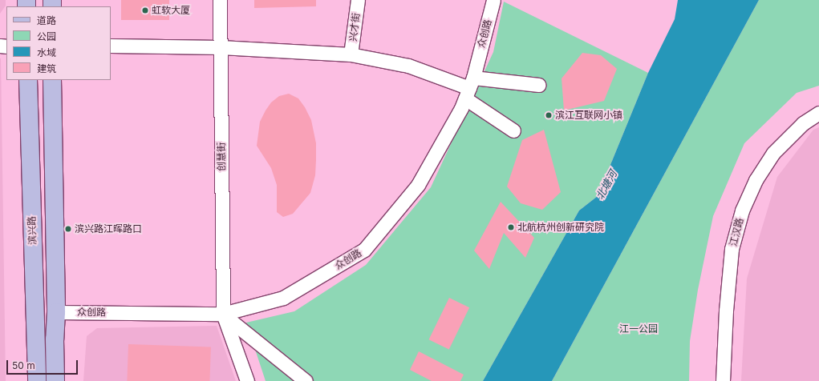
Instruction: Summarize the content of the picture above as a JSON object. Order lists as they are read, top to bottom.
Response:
{
  "streets": {
    "main road": ["滨兴路"],
    "street": [
      "兴才街",
      "众创路",
      "创慧街",
      "江汉路"
    ]
  },
  "crossings": [
    ["众创路", "创慧街"]
  ],
  "water": ["北塘河"],
  "parks": ["江一公园"],
  "places": [
    "虹软大厦",
    "滨江互联网小镇",
    "北航杭州创新研究院",
    "滨兴路江晖路口"
  ],
  "legend": [
    "道路",
    "公园",
    "水域",
    "建筑"
  ],
  "scale_bar": "50 m"
}
